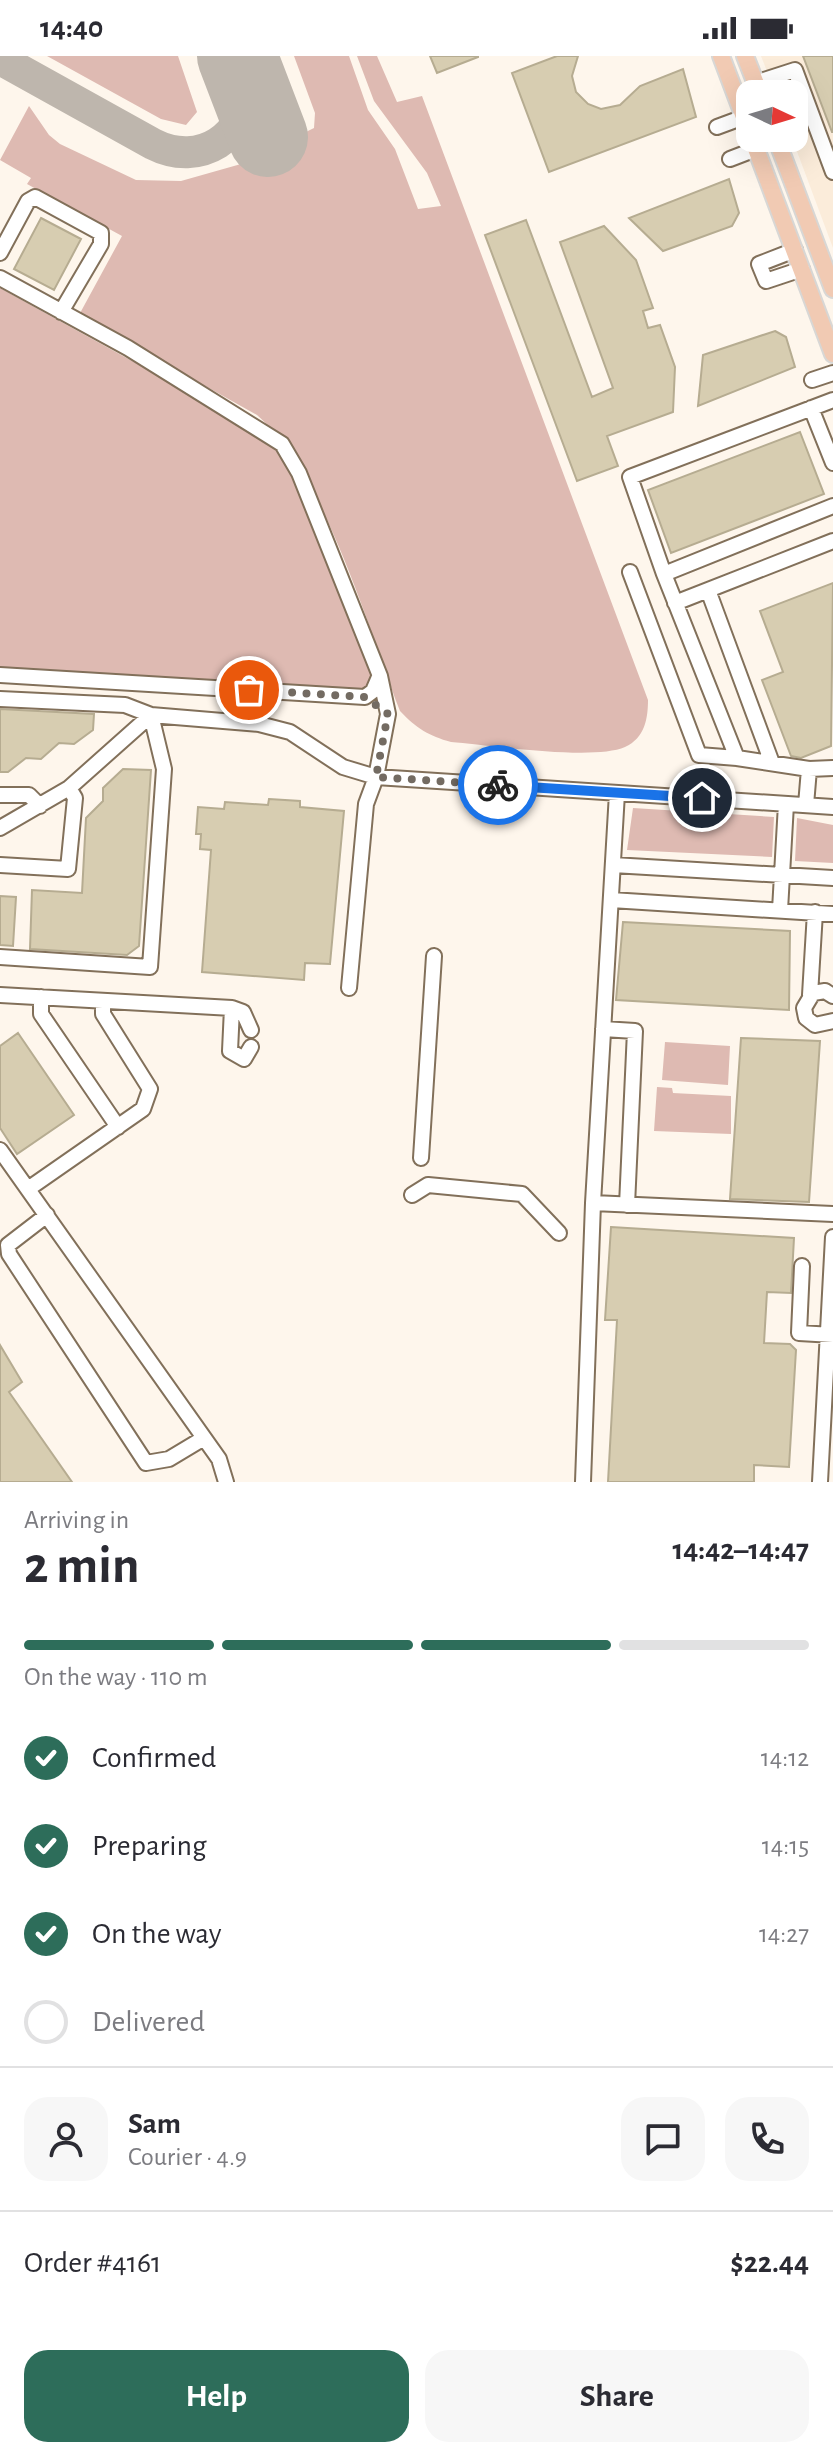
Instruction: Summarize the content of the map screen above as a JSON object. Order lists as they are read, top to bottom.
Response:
{
  "north": "right",
  "page": {
    "status": "14:40",
    "heading": ["2 min", "Arriving in", "14:42–14:47"],
    "panel": [
      "Sam",
      "Courier · 4.9",
      "Order #4161",
      "$22.44"
    ],
    "bar": "On the way · 110 m",
    "list": [
      ["Confirmed", "14:12"],
      ["Preparing", "14:15"],
      ["On the way", "14:27"],
      "Delivered"
    ],
    "buttons": ["Help", "Share"]
  }
}
